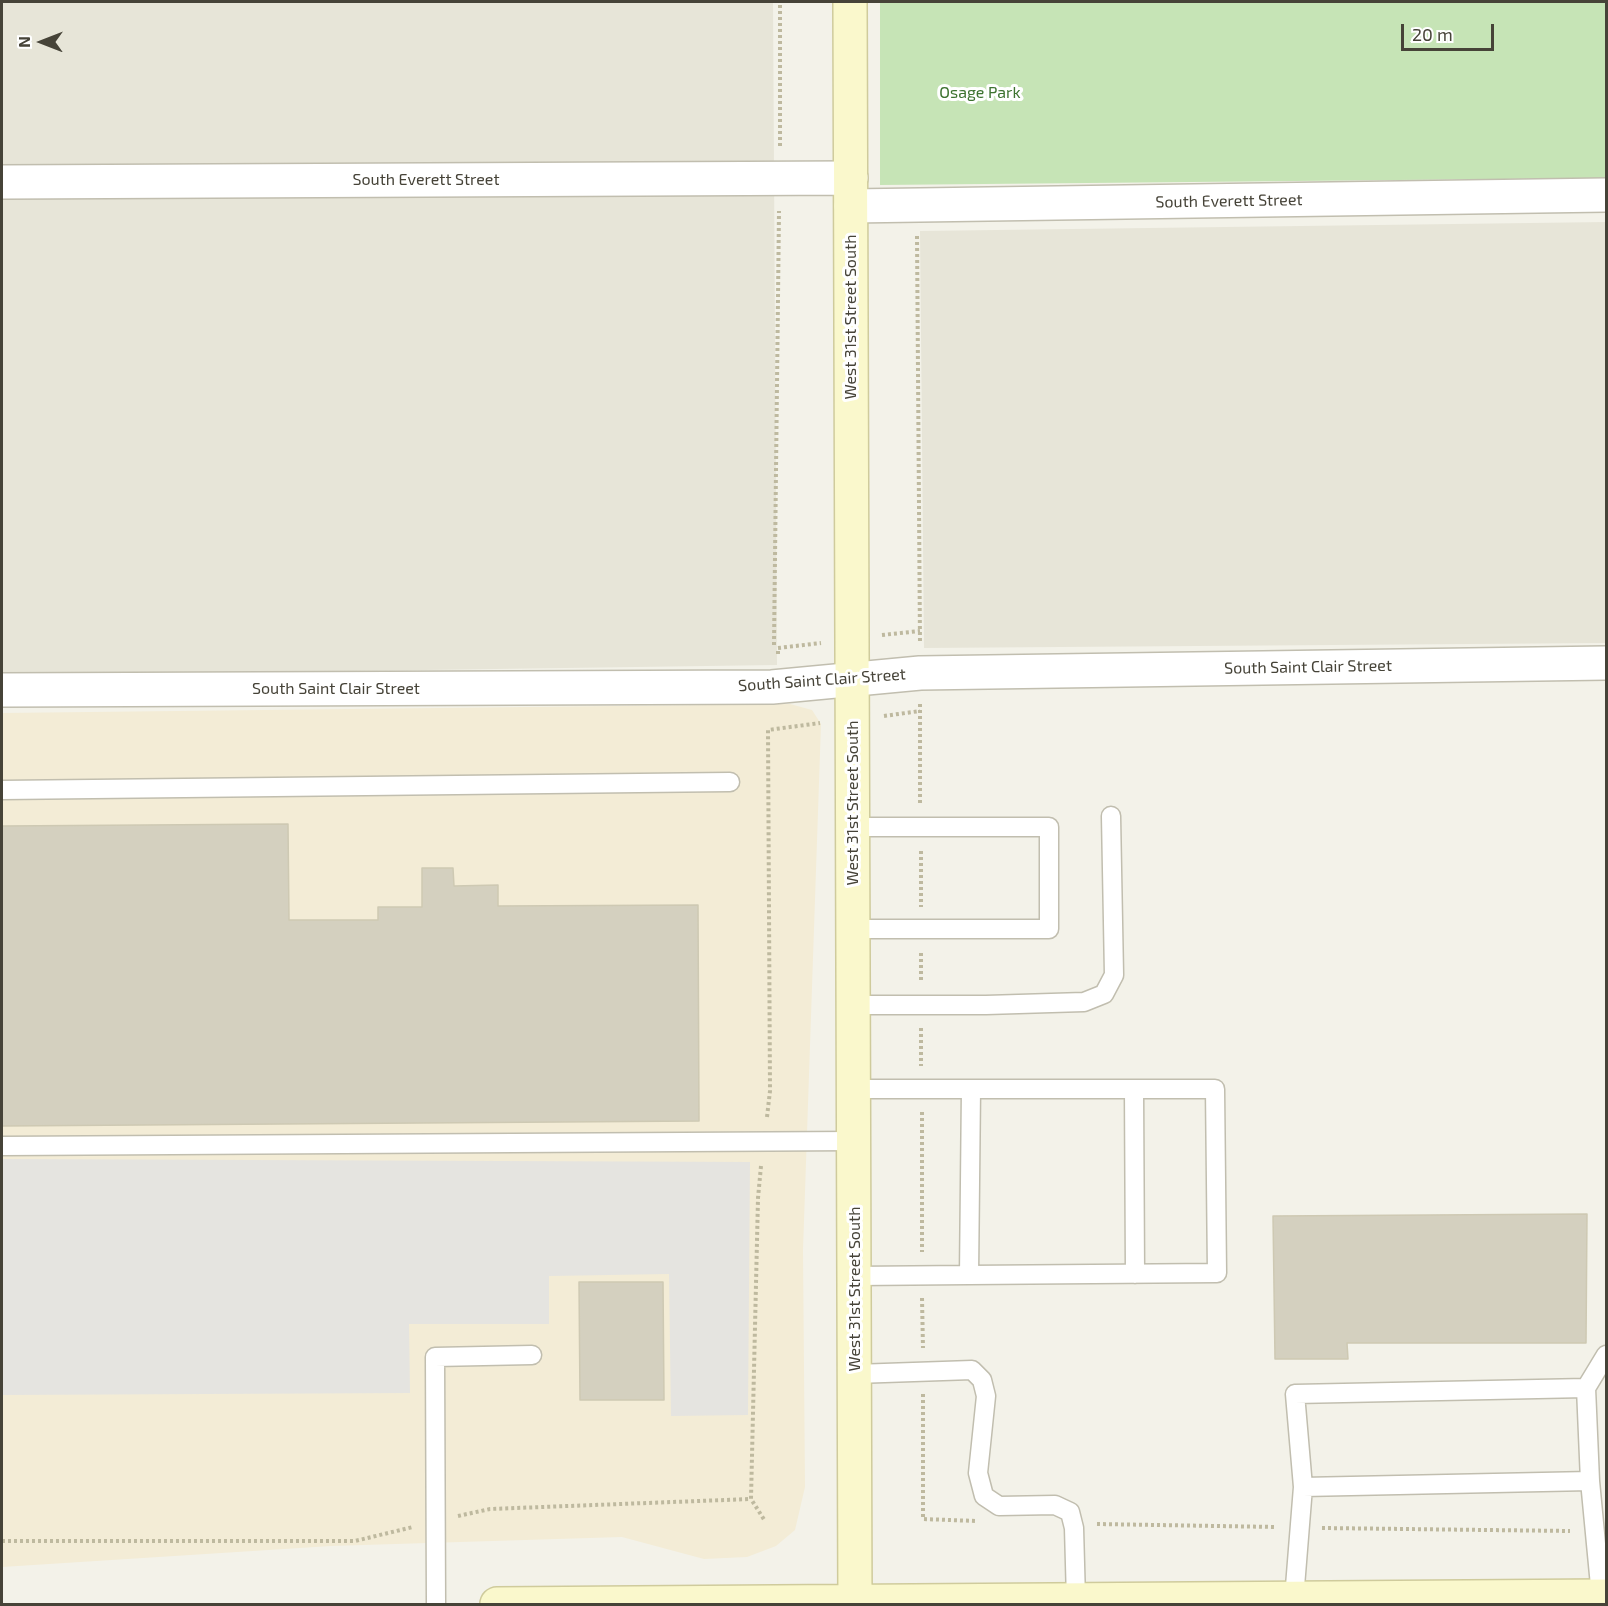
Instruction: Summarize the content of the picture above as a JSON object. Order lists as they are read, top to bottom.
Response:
{
  "streets": {
    "street": ["South Everett Street", "West 31st Street South", "South Saint Clair Street"]
  },
  "crossings": [
    ["South Everett Street", "West 31st Street South"],
    ["West 31st Street South", "South Saint Clair Street"]
  ],
  "parks": ["Osage Park"],
  "scale_bar": "20 m",
  "north": "left"
}
